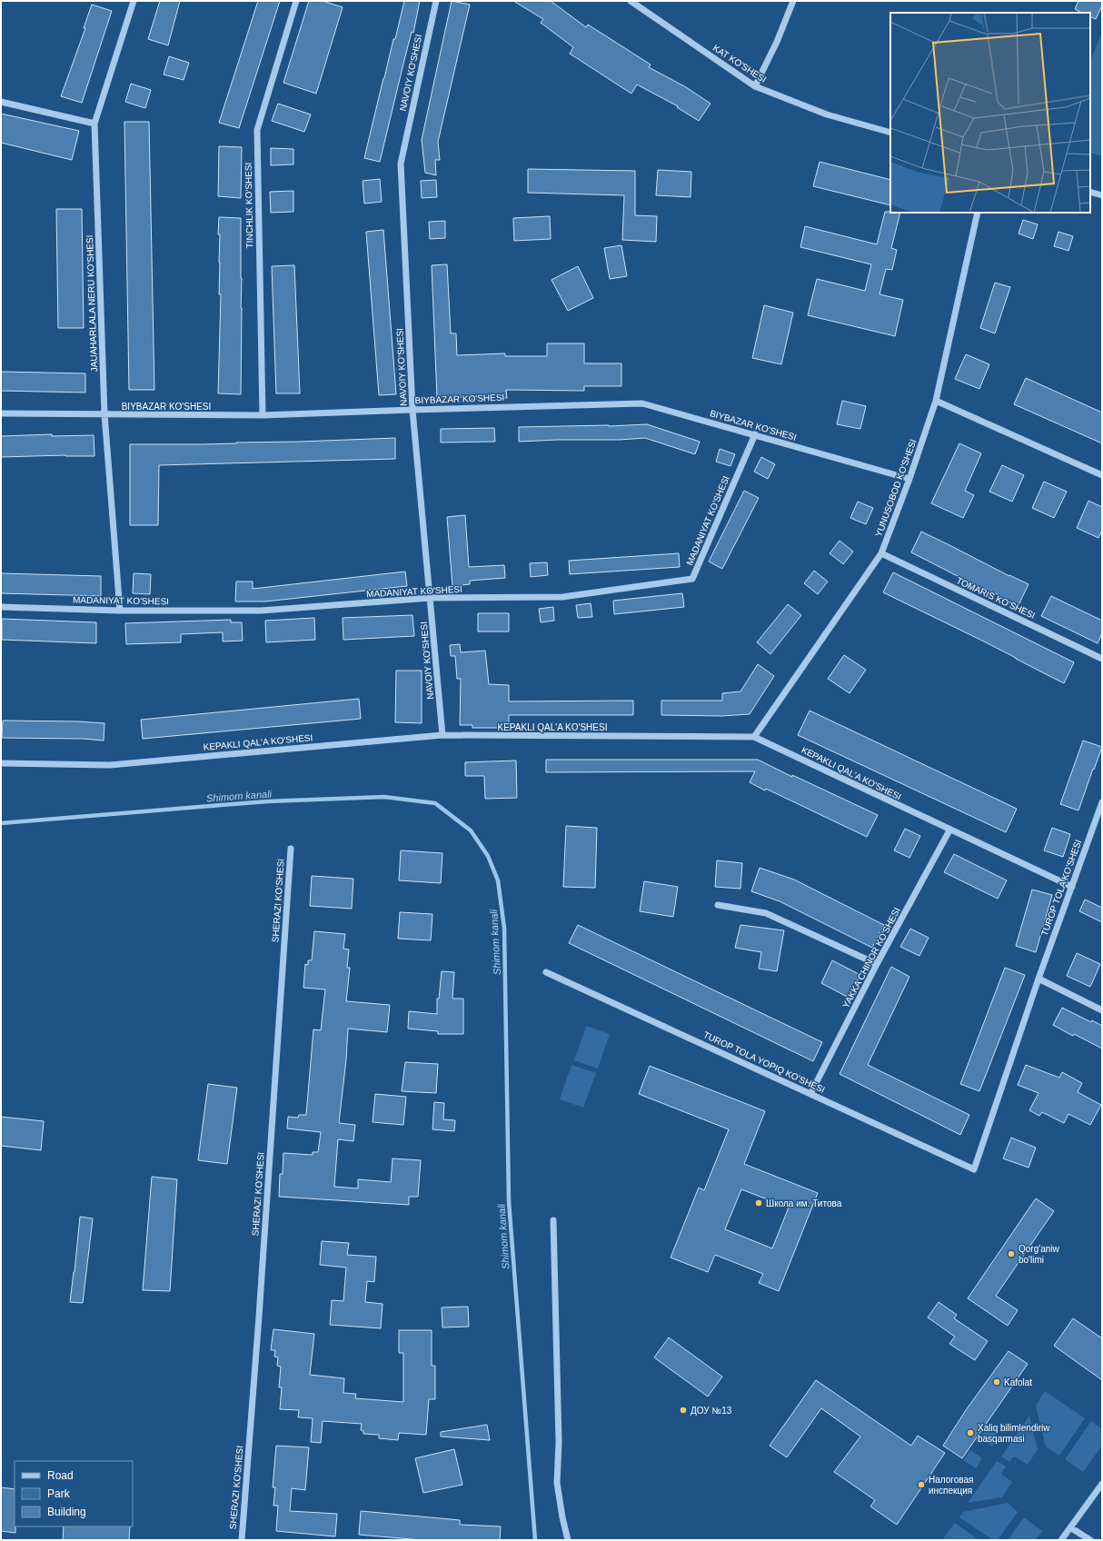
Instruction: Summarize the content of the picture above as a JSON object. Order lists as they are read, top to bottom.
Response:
{
  "streets": {
    "street": [
      "KAT KO'SHESI",
      "NAVOIY KO'SHESI",
      "TINCHLIK KO'SHESI",
      "JAUAHARLALA NERU KO'SHESI",
      "BIYBAZAR KO'SHESI",
      "YUNUSOBOD KO'SHESI",
      "MADANIYAT KO'SHESI",
      "TOMARIS KO'SHESI",
      "KEPAKLI QAL'A KO'SHESI",
      "TUROP TOLA KO'SHESI",
      "SHERAZI KO'SHESI",
      "YAKKA CHINOR KO'SHESI",
      "TUROP TOLA YOPIQ KO'SHESI"
    ]
  },
  "crossings": [
    ["NAVOIY KO'SHESI", "BIYBAZAR KO'SHESI"],
    ["NAVOIY KO'SHESI", "MADANIYAT KO'SHESI"],
    ["NAVOIY KO'SHESI", "KEPAKLI QAL'A KO'SHESI"],
    ["TINCHLIK KO'SHESI", "BIYBAZAR KO'SHESI"],
    ["JAUAHARLALA NERU KO'SHESI", "BIYBAZAR KO'SHESI"],
    ["JAUAHARLALA NERU KO'SHESI", "MADANIYAT KO'SHESI"],
    ["BIYBAZAR KO'SHESI", "YUNUSOBOD KO'SHESI"],
    ["BIYBAZAR KO'SHESI", "MADANIYAT KO'SHESI"],
    ["YUNUSOBOD KO'SHESI", "TOMARIS KO'SHESI"],
    ["YUNUSOBOD KO'SHESI", "KEPAKLI QAL'A KO'SHESI"],
    ["KEPAKLI QAL'A KO'SHESI", "TUROP TOLA KO'SHESI"],
    ["KEPAKLI QAL'A KO'SHESI", "YAKKA CHINOR KO'SHESI"],
    ["TUROP TOLA KO'SHESI", "TUROP TOLA YOPIQ KO'SHESI"],
    ["YAKKA CHINOR KO'SHESI", "TUROP TOLA YOPIQ KO'SHESI"]
  ],
  "water": ["Shimom kanali"],
  "places": [
    "Школа им. Титова",
    "Qorg'aniw bo'limi",
    "Kafolat",
    "ДОУ №13",
    "Xaliq bilimlendiriw basqarmasi",
    "Налоговая инспекция"
  ],
  "legend": ["Road", "Park", "Building"]
}
